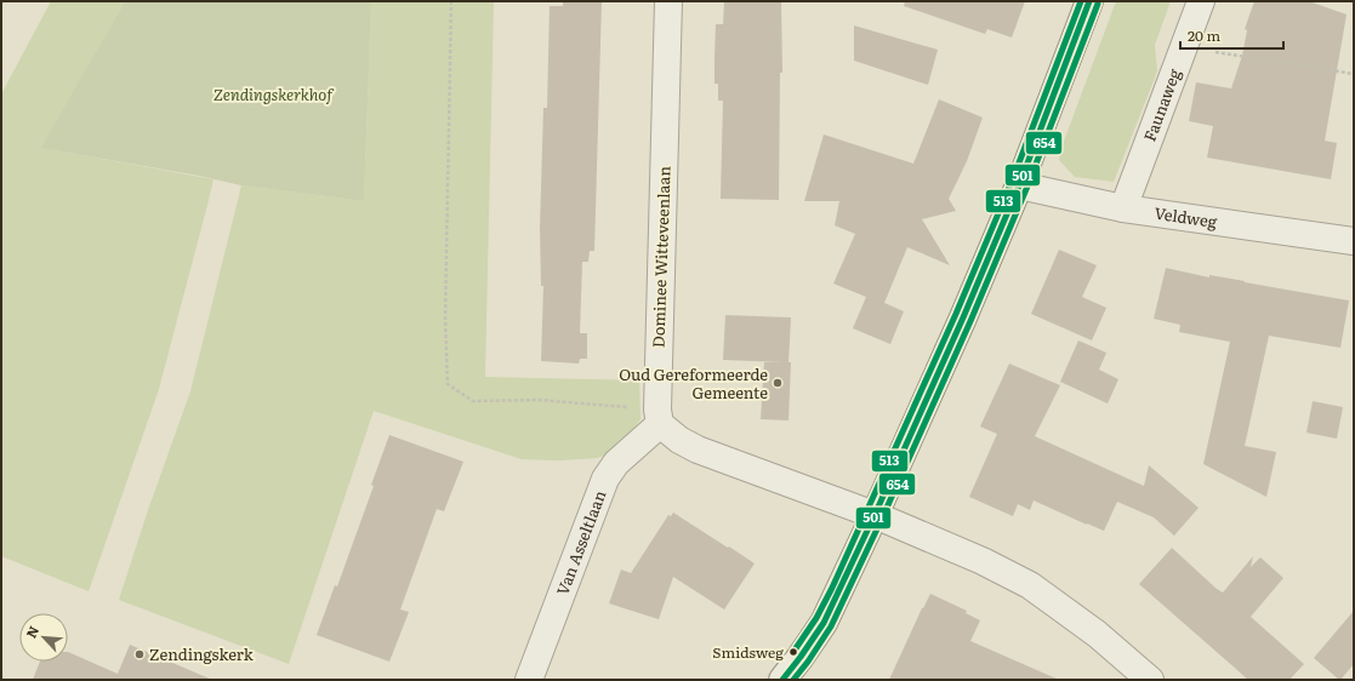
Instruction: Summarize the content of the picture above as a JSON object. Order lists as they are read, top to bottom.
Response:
{
  "streets": {
    "street": [
      "Faunaweg",
      "Veldweg",
      "Dominee Witteveenlaan",
      "Van Asseltlaan"
    ]
  },
  "crossings": [
    ["Faunaweg", "Veldweg"],
    ["Dominee Witteveenlaan", "Van Asseltlaan"]
  ],
  "parks": ["Zendingskerkhof"],
  "places": ["Oud Gereformeerde Gemeente", "Smidsweg", "Zendingskerk"],
  "lines": ["transit line 501", "transit line 513", "transit line 654"],
  "scale_bar": "20 m",
  "north": "top left"
}
